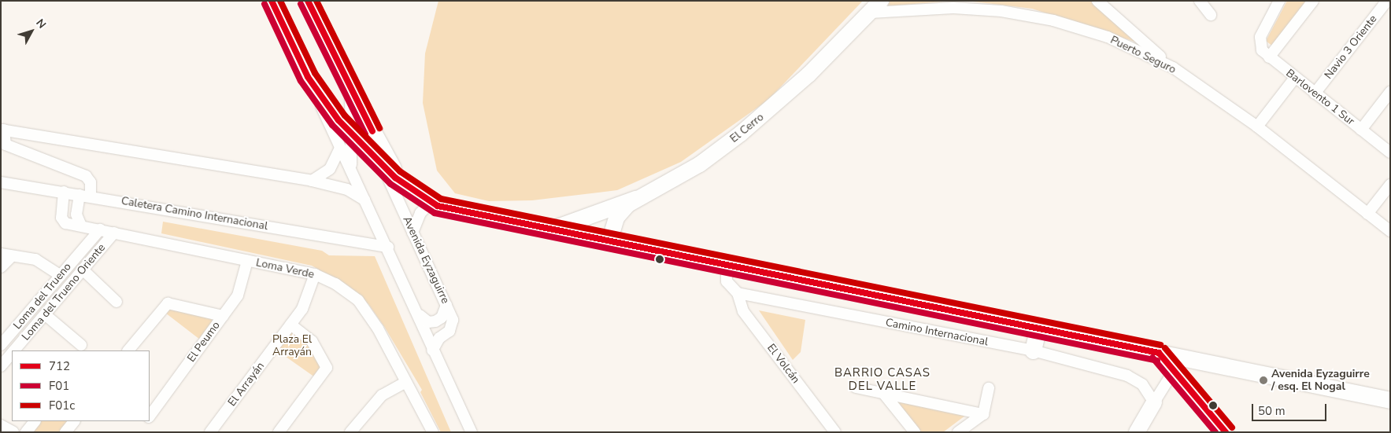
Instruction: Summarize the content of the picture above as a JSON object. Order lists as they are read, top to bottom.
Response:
{
  "streets": {
    "main road": ["Avenida Eyzaguirre"],
    "street": [
      "Navio 3 Oriente",
      "Puerto Seguro",
      "Barlovento 1 Sur",
      "El Cerro",
      "Caletera Camino Internacional",
      "Loma Verde",
      "Loma del Trueno Oriente",
      "Loma del Trueno",
      "Camino Internacional",
      "El Peumo",
      "El Volcán",
      "El Arrayán"
    ]
  },
  "crossings": [
    ["Navio 3 Oriente", "Barlovento 1 Sur"],
    ["Puerto Seguro", "El Cerro"],
    ["El Cerro", "Avenida Eyzaguirre"],
    ["Caletera Camino Internacional", "Avenida Eyzaguirre"],
    ["Caletera Camino Internacional", "Loma Verde"],
    ["Loma Verde", "Loma del Trueno Oriente"],
    ["Loma Verde", "Loma del Trueno"],
    ["Loma Verde", "El Peumo"],
    ["Loma Verde", "El Arrayán"],
    ["Camino Internacional", "El Volcán"]
  ],
  "districts": ["BARRIO CASAS DEL VALLE"],
  "parks": ["Plaza El Arrayán"],
  "places": ["Avenida Eyzaguirre / esq. El Nogal"],
  "lines": ["transit line 712", "transit line F01c", "transit line F01"],
  "legend": ["712", "F01", "F01c"],
  "scale_bar": "50 m",
  "north": "top right"
}
